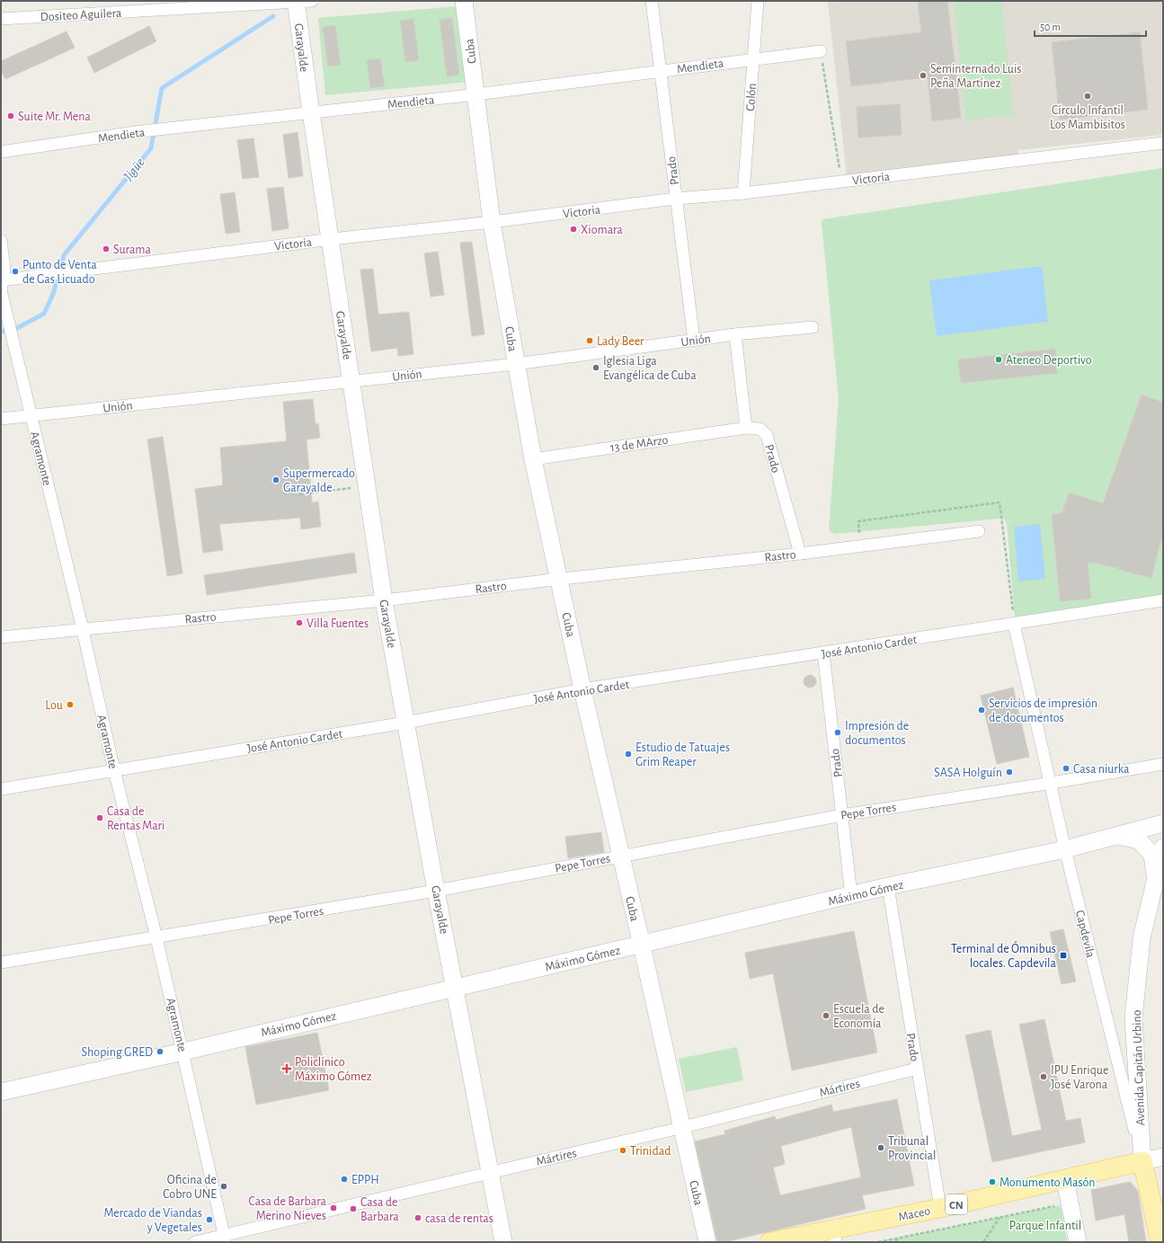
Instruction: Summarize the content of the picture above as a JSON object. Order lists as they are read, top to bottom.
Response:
{
  "streets": {
    "main road": ["Capdevila", "CN", "Maceo"],
    "street": [
      "Dositeo Aguilera",
      "Garayalde",
      "Cuba",
      "Mendieta",
      "Colón",
      "Prado",
      "Victoria",
      "Unión",
      "13 de MArzo",
      "Agramonte",
      "Rastro",
      "José Antonio Cardet",
      "Pepe Torres",
      "Máximo Gómez",
      "Avenida Capitán Urbino",
      "Mártires"
    ]
  },
  "crossings": [
    ["Dositeo Aguilera", "Garayalde"],
    ["Garayalde", "Mendieta"],
    ["Garayalde", "Victoria"],
    ["Garayalde", "Unión"],
    ["Garayalde", "Rastro"],
    ["Garayalde", "José Antonio Cardet"],
    ["Garayalde", "Pepe Torres"],
    ["Garayalde", "Máximo Gómez"],
    ["Garayalde", "Mártires"],
    ["Cuba", "Mendieta"],
    ["Cuba", "Victoria"],
    ["Cuba", "Unión"],
    ["Cuba", "13 de MArzo"],
    ["Cuba", "Rastro"],
    ["Cuba", "José Antonio Cardet"],
    ["Cuba", "Pepe Torres"],
    ["Cuba", "Máximo Gómez"],
    ["Cuba", "Mártires"],
    ["Mendieta", "Colón"],
    ["Mendieta", "Prado"],
    ["Colón", "Victoria"],
    ["Prado", "Victoria"],
    ["Prado", "Unión"],
    ["Prado", "13 de MArzo"],
    ["Prado", "Rastro"],
    ["Prado", "José Antonio Cardet"],
    ["Prado", "Pepe Torres"],
    ["Prado", "Máximo Gómez"],
    ["Prado", "Mártires"],
    ["Prado", "Maceo"],
    ["Victoria", "Agramonte"],
    ["Unión", "Agramonte"],
    ["Agramonte", "Rastro"],
    ["Agramonte", "José Antonio Cardet"],
    ["Agramonte", "Pepe Torres"],
    ["Agramonte", "Máximo Gómez"],
    ["Agramonte", "Mártires"],
    ["José Antonio Cardet", "Capdevila"],
    ["Pepe Torres", "Capdevila"],
    ["Máximo Gómez", "Capdevila"],
    ["Capdevila", "Avenida Capitán Urbino"],
    ["Capdevila", "Maceo"],
    ["Avenida Capitán Urbino", "Maceo"]
  ],
  "water": ["Jigüe"],
  "parks": ["Parque Infantil"],
  "places": {
    "other": [
      "Seminternado Luis Peña Martínez",
      "Círculo Infantil Los Mambisitos",
      "Suite Mr. Mena",
      "Xiomara",
      "Surama",
      "Punto de Venta de Gas Licuado",
      "Lady Beer",
      "Ateneo Deportivo",
      "Iglesia Liga Evangélica de Cuba",
      "Supermercado Garayalde",
      "Villa Fuentes",
      "Lou",
      "Servicios de impresión de documentos",
      "Impresión de documentos",
      "Estudio de Tatuajes Grim Reaper",
      "Casa niurka",
      "SASA Holguín",
      "Casa de Rentas Mari",
      "Escuela de Economía",
      "Shoping GRED",
      "IPU Enrique José Varona",
      "Tribunal Provincial",
      "Trinidad",
      "EPPH",
      "Monumento Masón",
      "Oficina de Cobro UNE",
      "Casa de Barbara Merino Nieves",
      "Casa de Barbara",
      "casa de rentas",
      "Mercado de Viandas y Vegetales"
    ],
    "transit": ["Terminal de Ómnibus locales. Capdevila"],
    "health": ["Policlínico Máximo Gómez"]
  },
  "scale_bar": "50 m"
}
